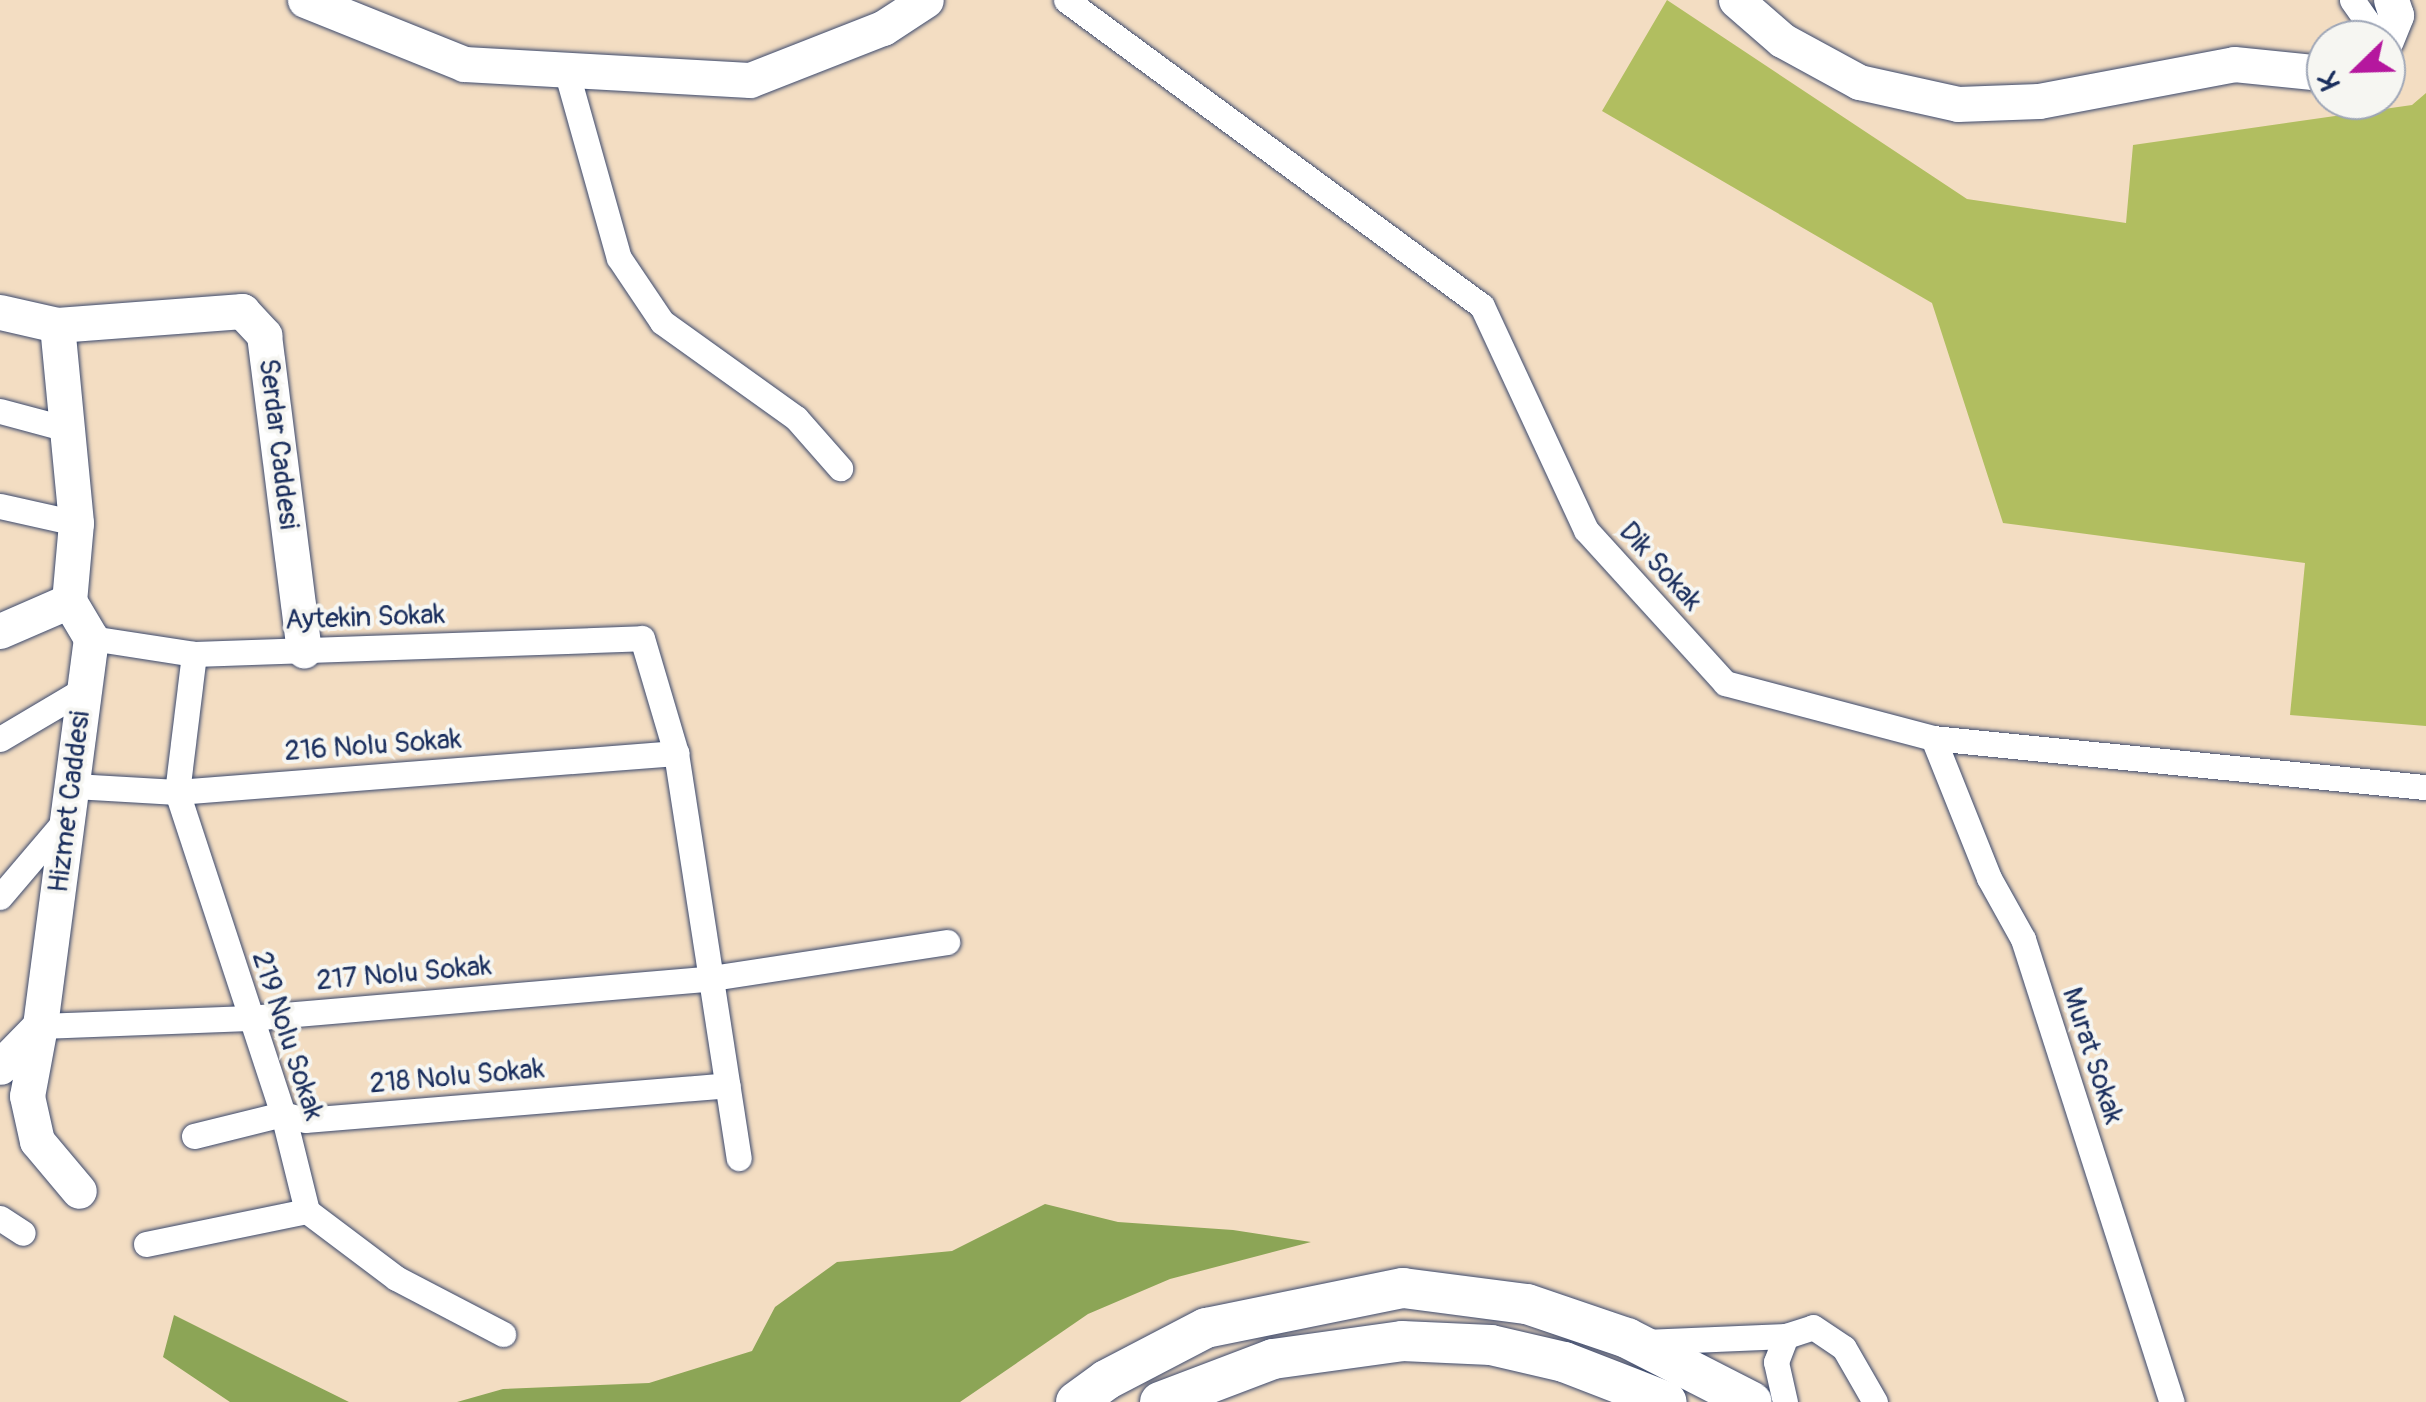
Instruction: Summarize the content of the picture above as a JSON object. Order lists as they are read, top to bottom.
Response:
{
  "streets": {
    "street": [
      "Serdar Caddesi",
      "Dik Sokak",
      "Aytekin Sokak",
      "216 Nolu Sokak",
      "Hizmet Caddesi",
      "217 Nolu Sokak",
      "219 Nolu Sokak",
      "Murat Sokak",
      "218 Nolu Sokak"
    ]
  },
  "crossings": [
    ["Serdar Caddesi", "Aytekin Sokak"],
    ["Dik Sokak", "Murat Sokak"],
    ["Aytekin Sokak", "216 Nolu Sokak"],
    ["Aytekin Sokak", "Hizmet Caddesi"],
    ["Aytekin Sokak", "219 Nolu Sokak"],
    ["216 Nolu Sokak", "Hizmet Caddesi"],
    ["216 Nolu Sokak", "219 Nolu Sokak"],
    ["Hizmet Caddesi", "217 Nolu Sokak"],
    ["217 Nolu Sokak", "219 Nolu Sokak"],
    ["219 Nolu Sokak", "218 Nolu Sokak"]
  ],
  "north": "bottom left"
}
